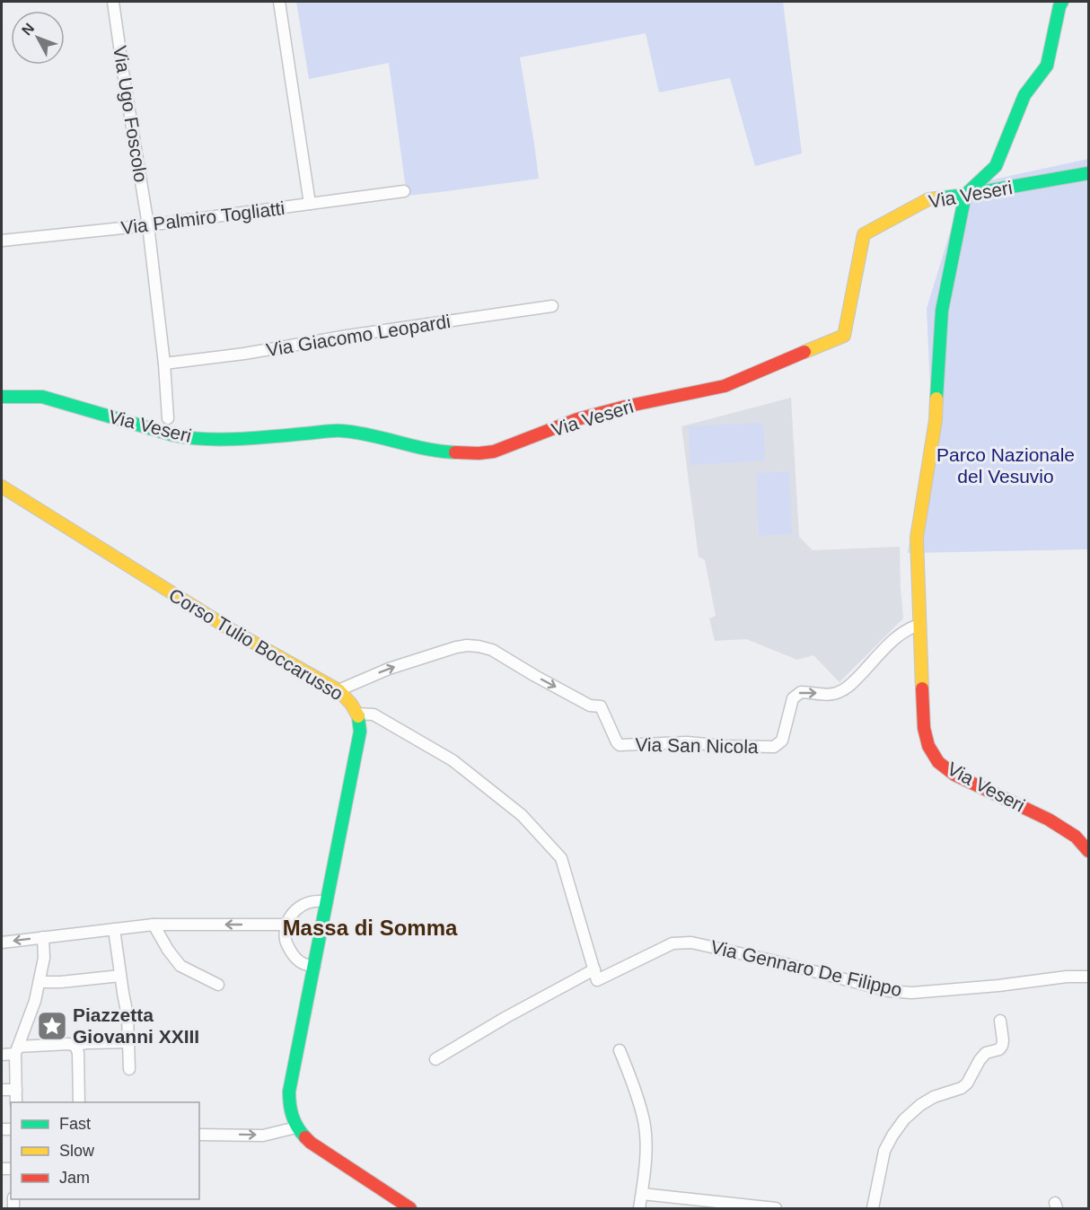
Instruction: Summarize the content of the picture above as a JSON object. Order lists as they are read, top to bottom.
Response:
{
  "streets": {
    "street": [
      "Via Ugo Foscolo",
      "Via Veseri",
      "Via Palmiro Togliatti",
      "Via Giacomo Leopardi",
      "Corso Tulio Boccarusso",
      "Via San Nicola",
      "Via Gennaro De Filippo"
    ]
  },
  "crossings": [
    ["Via Ugo Foscolo", "Via Palmiro Togliatti"],
    ["Via Veseri", "Via San Nicola"],
    ["Corso Tulio Boccarusso", "Via San Nicola"]
  ],
  "one_way": ["Via San Nicola"],
  "districts": ["Massa di Somma"],
  "parks": ["Parco Nazionale del Vesuvio"],
  "places": {
    "place": ["Piazzetta Giovanni XXIII"]
  },
  "legend": ["Fast", "Slow", "Jam"],
  "north": "top left"
}
